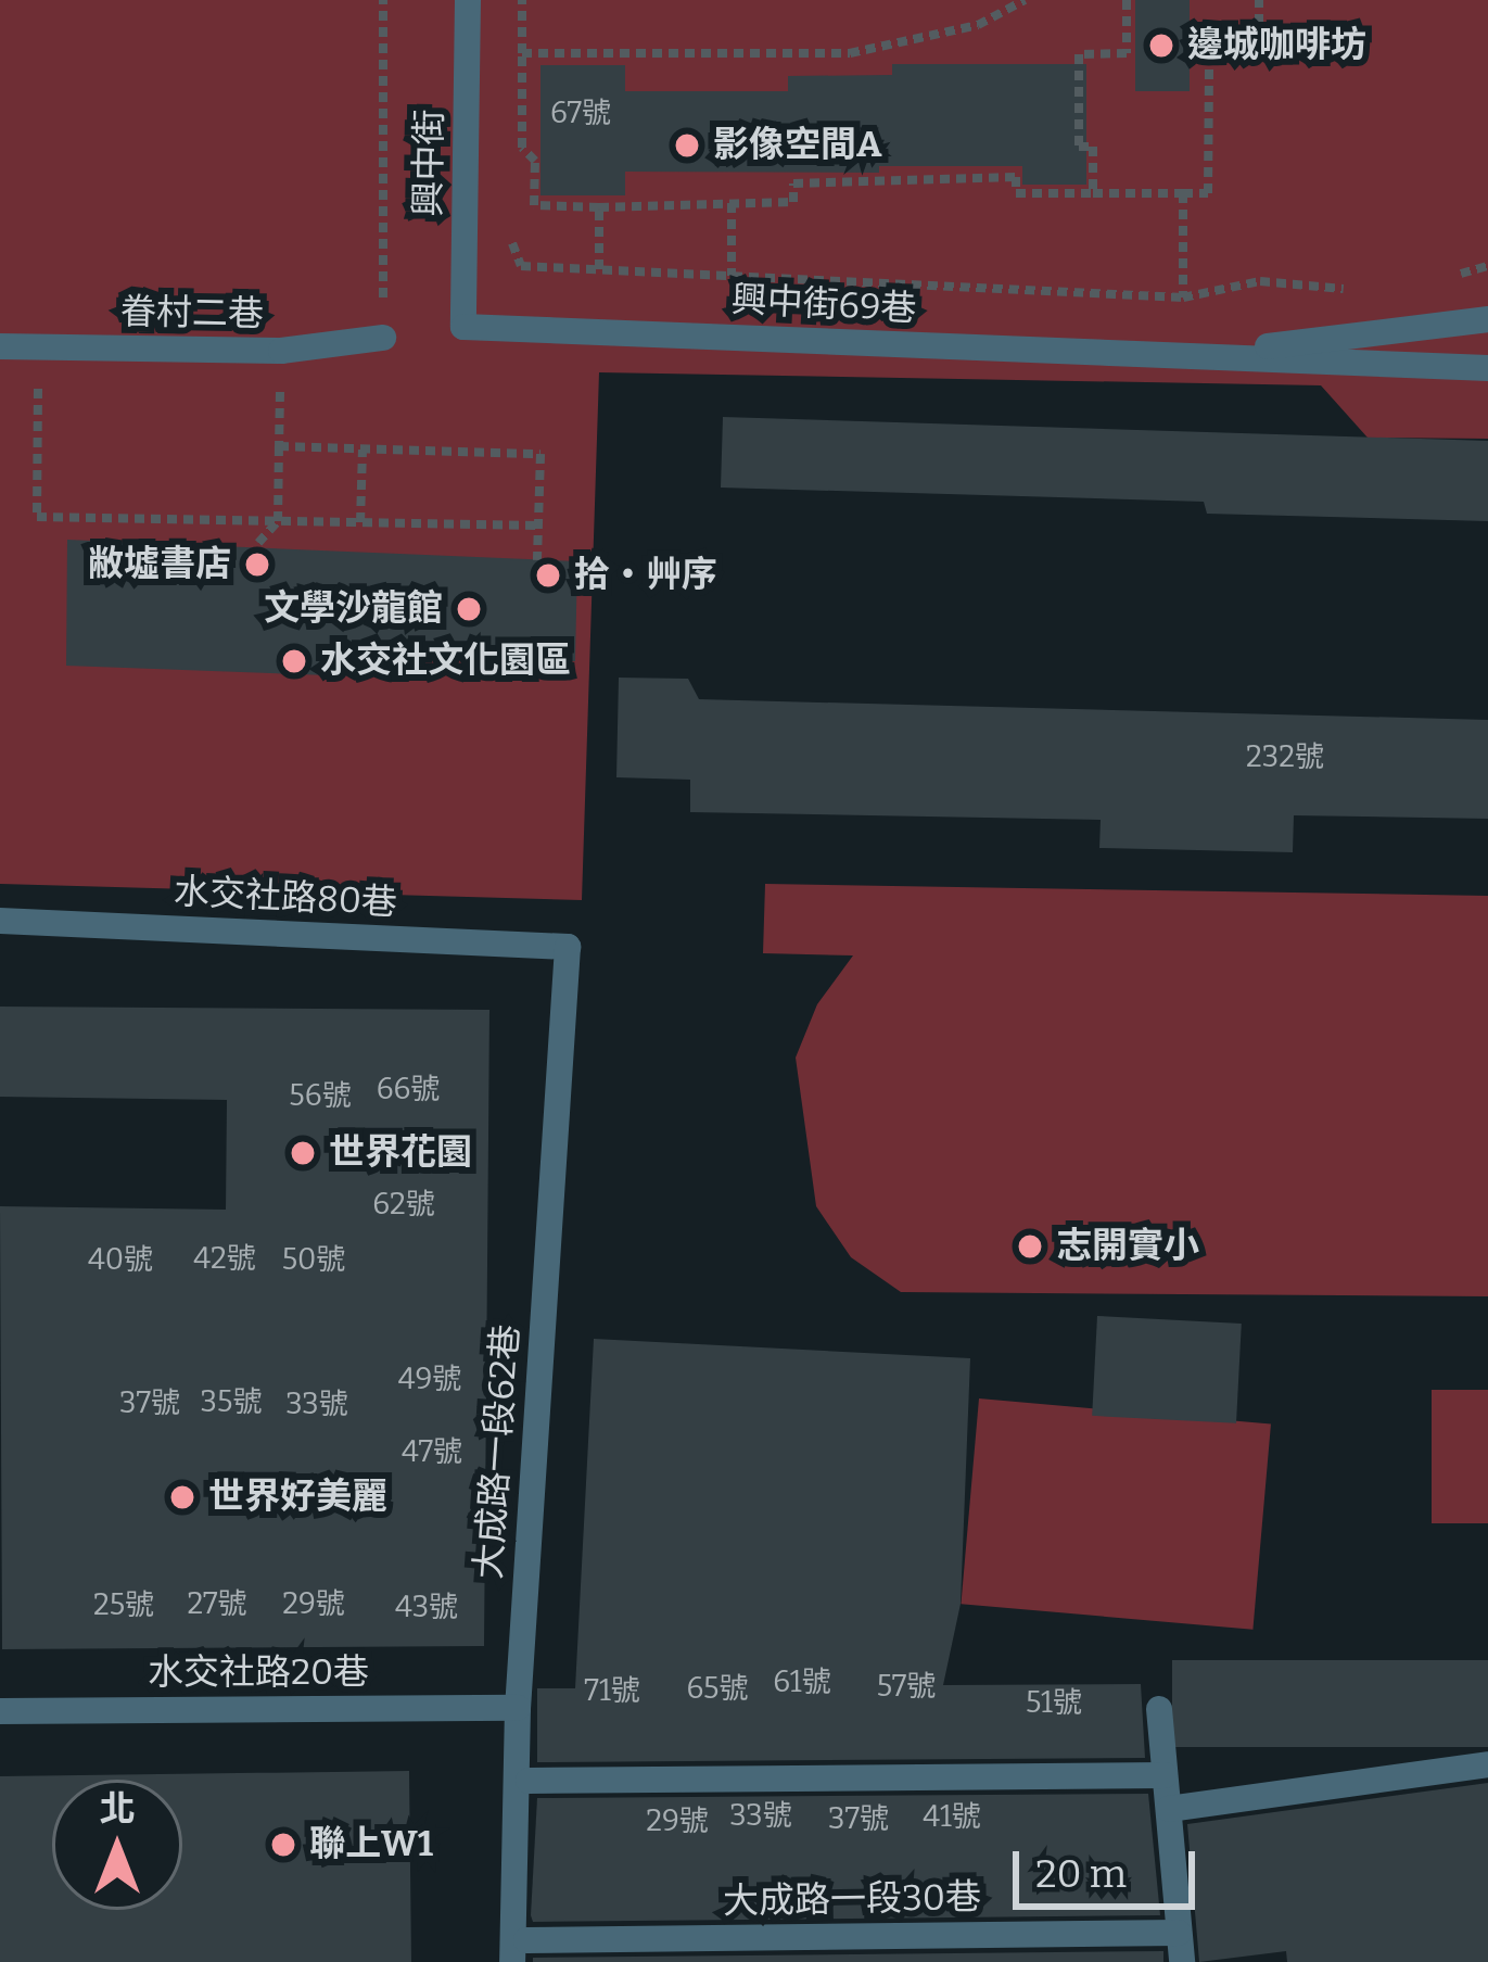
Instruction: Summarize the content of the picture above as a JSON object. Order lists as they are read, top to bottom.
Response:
{
  "streets": {
    "street": [
      "興中街",
      "興中街69巷",
      "眷村二巷",
      "水交社路80巷",
      "大成路一段62巷",
      "水交社路20巷",
      "大成路一段30巷"
    ]
  },
  "crossings": [
    ["興中街", "興中街69巷"],
    ["水交社路80巷", "大成路一段62巷"],
    ["大成路一段62巷", "水交社路20巷"],
    ["大成路一段62巷", "大成路一段30巷"]
  ],
  "places": [
    "邊城咖啡坊",
    "影像空間A",
    "敝墟書店",
    "拾・艸序",
    "文學沙龍館",
    "水交社文化園區",
    "世界花園",
    "志開實小",
    "世界好美麗",
    "聯上W1"
  ],
  "house_numbers": [
    "67號",
    "232號",
    "66號",
    "56號",
    "62號",
    "42號",
    "40號",
    "50號",
    "49號",
    "35號",
    "37號",
    "33號",
    "47號",
    "27號",
    "29號",
    "25號",
    "43號",
    "61號",
    "57號",
    "65號",
    "71號",
    "51號",
    "33號",
    "41號",
    "37號",
    "29號"
  ],
  "scale_bar": "20 m",
  "north": "top"
}
